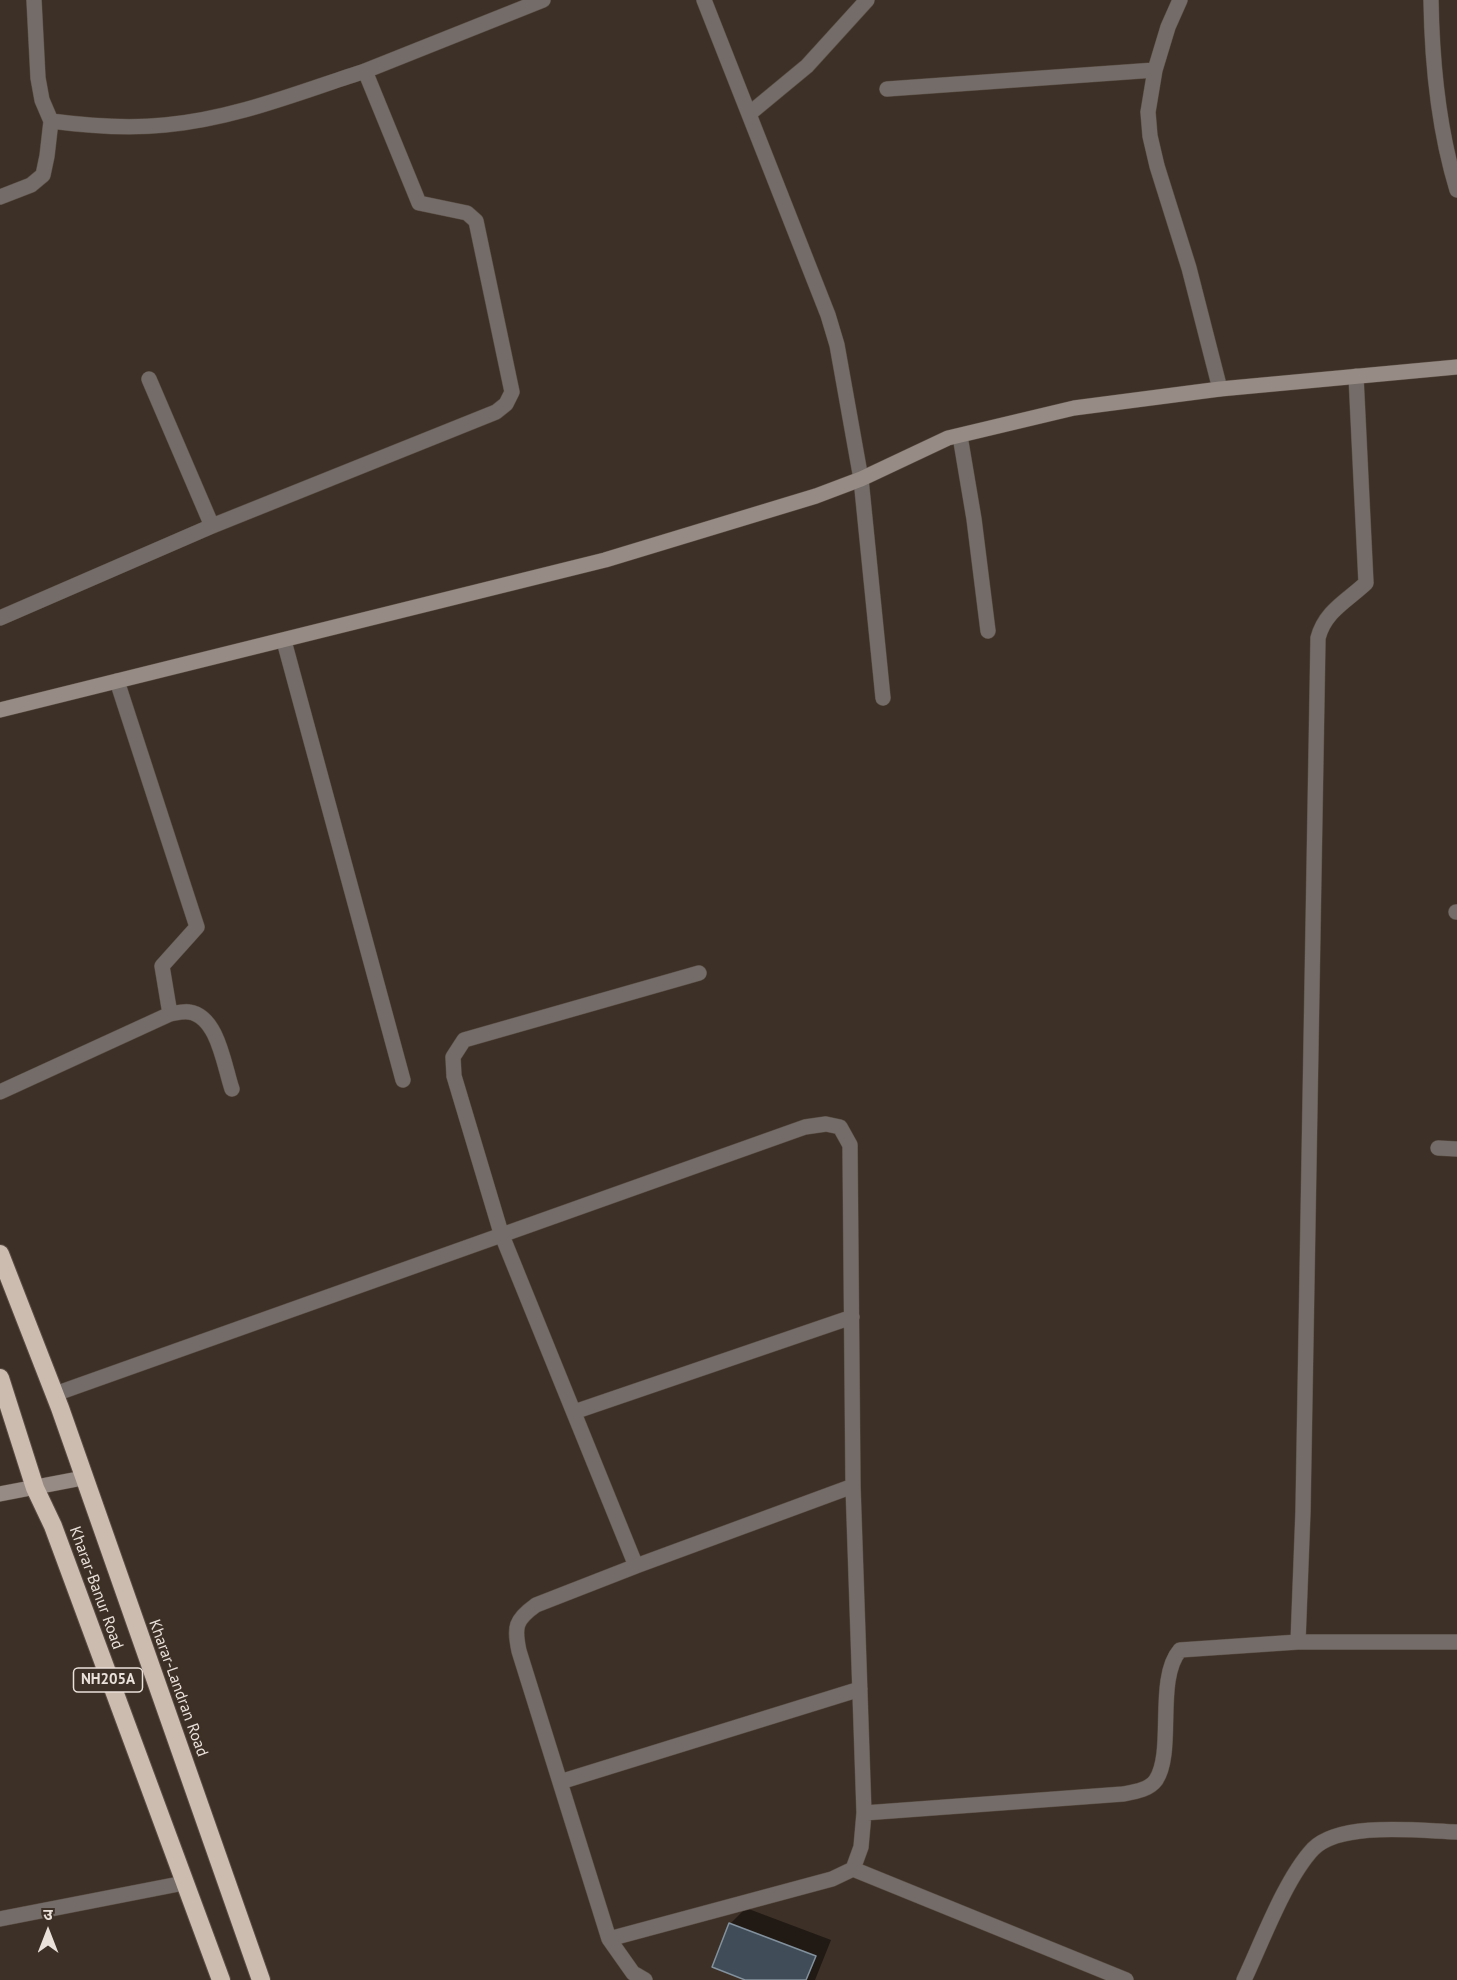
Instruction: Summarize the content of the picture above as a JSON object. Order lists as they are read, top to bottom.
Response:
{
  "streets": {
    "highway": ["Kharar-Banur Road", "NH205A", "Kharar-Landran Road"]
  },
  "crossings": [
    ["NH205A", "Kharar-Landran Road"]
  ],
  "north": "top"
}
